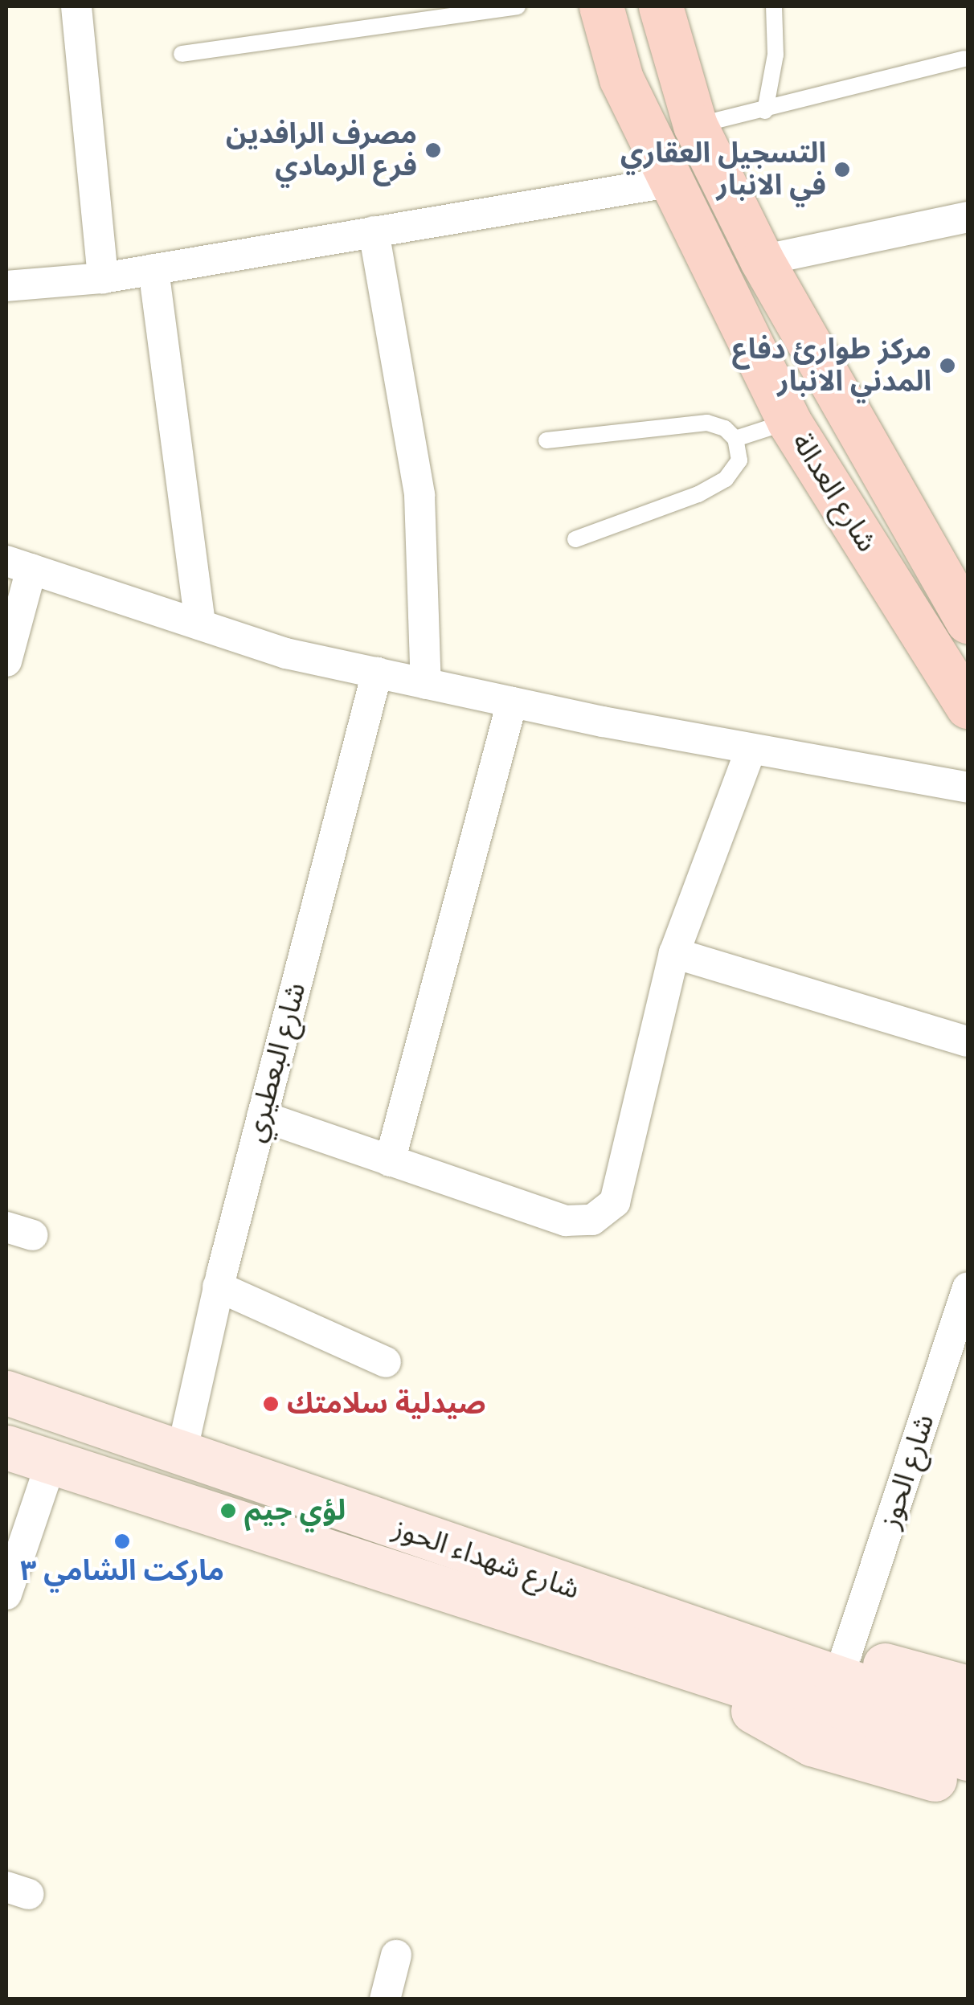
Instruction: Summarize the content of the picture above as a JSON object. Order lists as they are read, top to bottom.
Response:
{
  "streets": {
    "main road": ["شارع العدالة", "شارع شهداء الحوز"],
    "street": ["شارع البعطيري", "شارع الحوز"]
  },
  "crossings": [
    ["شارع البعطيري", "شارع شهداء الحوز"]
  ],
  "places": [
    "مصرف الرافدين فرع الرمادي",
    "التسجيل العقاري في الانبار",
    "مركز طوارئ دفاع المدني الانبار",
    "صيدلية سلامتك",
    "لؤي جيم",
    "ماركت الشامي ٣"
  ]
}
